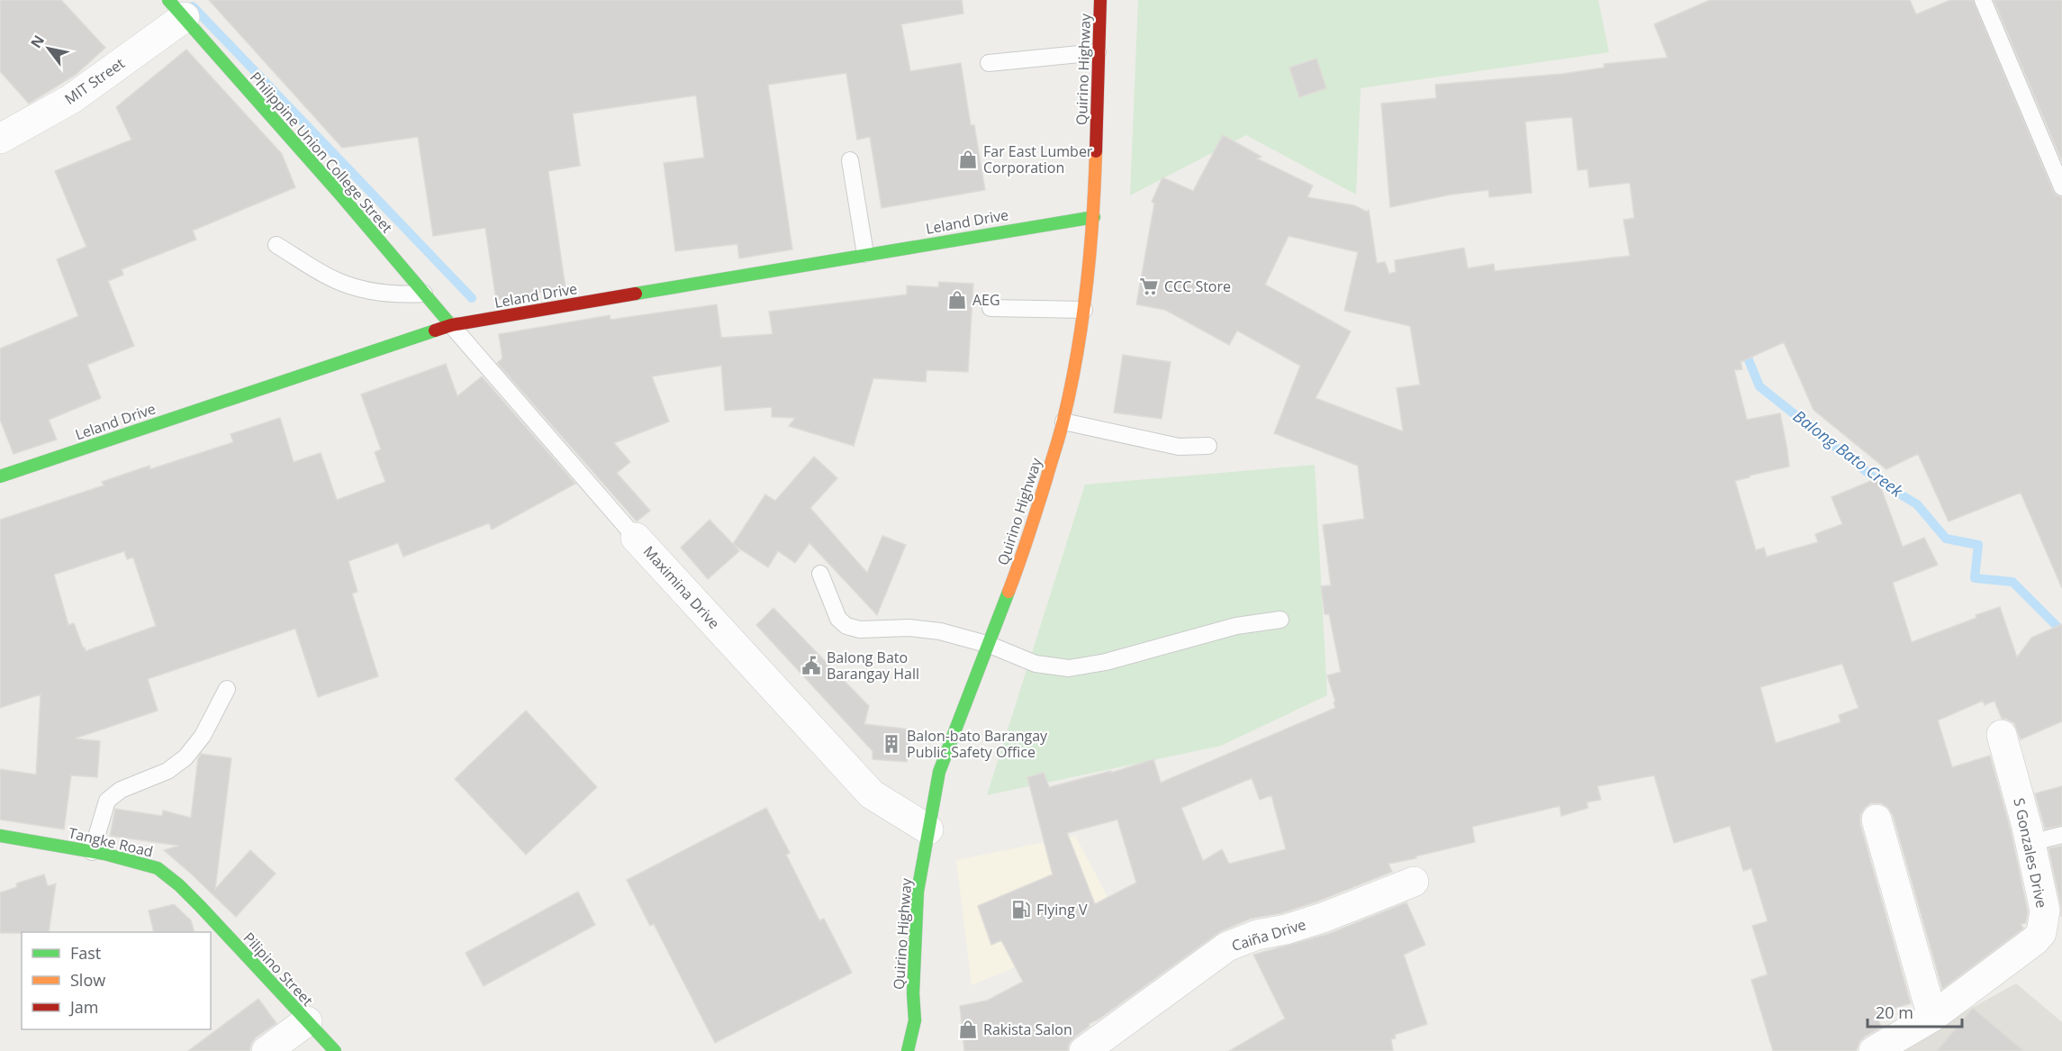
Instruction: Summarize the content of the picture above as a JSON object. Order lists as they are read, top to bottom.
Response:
{
  "streets": {
    "street": [
      "Quirino Highway",
      "MIT Street",
      "Philippine Union College Street",
      "Leland Drive",
      "Maximina Drive",
      "Tangke Road",
      "S Gonzales Drive",
      "Caiña Drive",
      "Pilipino Street"
    ]
  },
  "crossings": [
    ["Quirino Highway", "Leland Drive"],
    ["Quirino Highway", "Maximina Drive"],
    ["MIT Street", "Philippine Union College Street"],
    ["Philippine Union College Street", "Leland Drive"],
    ["Philippine Union College Street", "Maximina Drive"],
    ["Leland Drive", "Maximina Drive"],
    ["Tangke Road", "Pilipino Street"]
  ],
  "water": ["Balong Bato Creek"],
  "places": {
    "shop": ["Far East Lumber Corporation", "AEG", "Rakista Salon"],
    "supermarket": ["CCC Store"],
    "public building": ["Balong Bato Barangay Hall"],
    "building": ["Balon-bato Barangay Public Safety Office"],
    "fuel station": ["Flying V"]
  },
  "legend": ["Fast", "Slow", "Jam"],
  "scale_bar": "20 m",
  "north": "top left"
}
